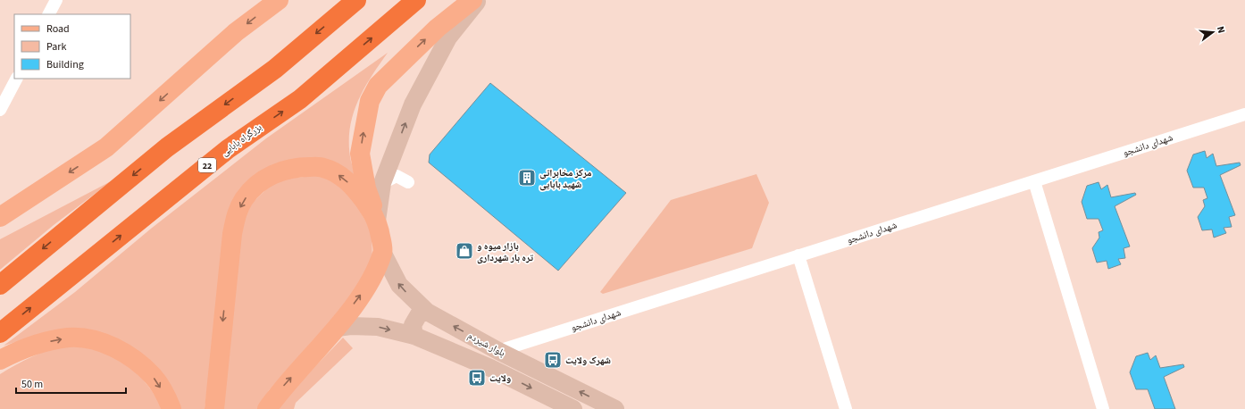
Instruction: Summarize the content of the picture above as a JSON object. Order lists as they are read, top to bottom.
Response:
{
  "streets": {
    "highway": ["بزرگراه بابایی", "22"],
    "main road": ["بلوار شیردم"],
    "street": ["شهدای دانشجو"]
  },
  "crossings": [
    ["شهدای دانشجو", "بلوار شیردم"]
  ],
  "places": {
    "building": ["مرکز مخابراتی شهید بابایی"],
    "shop": ["بازار میوه و تره بار شهرداری"],
    "bus stop": ["شهرک ولایت", "ولایت"]
  },
  "legend": ["Road", "Park", "Building"],
  "scale_bar": "50 m",
  "north": "right"
}
